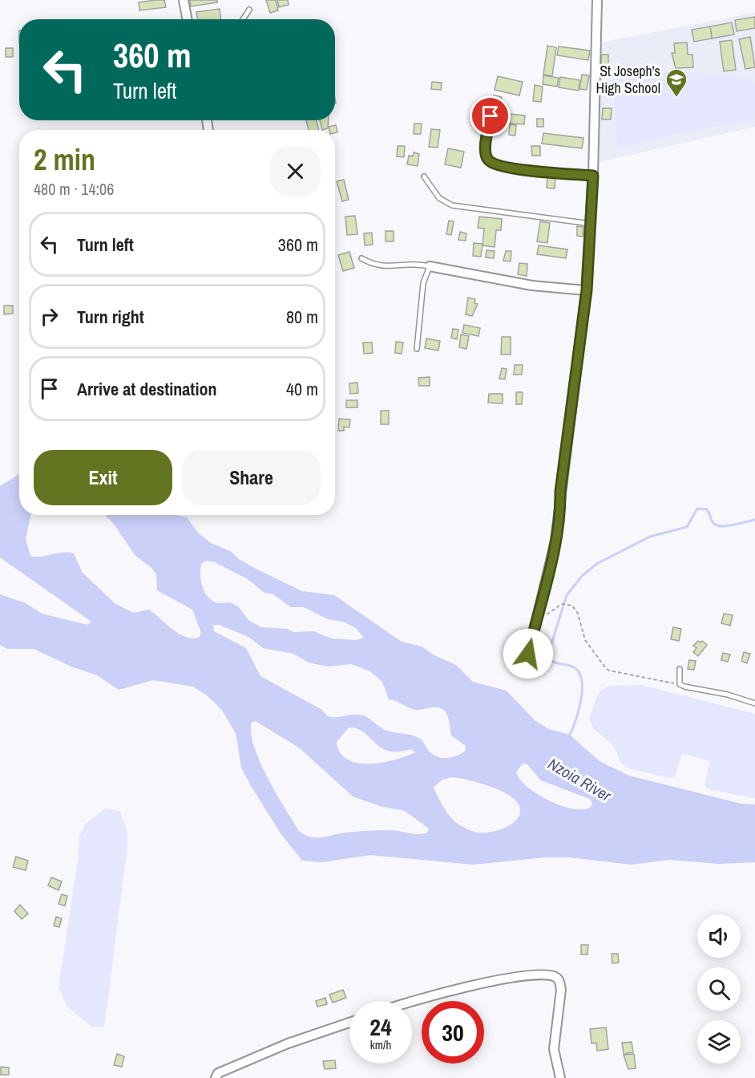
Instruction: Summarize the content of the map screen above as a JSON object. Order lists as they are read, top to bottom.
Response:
{
  "water": ["Nzoia River"],
  "places": {
    "school or university": ["St Joseph's High School"]
  },
  "page": {
    "turn": ["360 m", "Turn left"],
    "heading": ["2 min", "480 m · 14:06"],
    "list": [
      {
        "name": "Turn left",
        "value": "360 m"
      },
      {
        "name": "Turn right",
        "value": "80 m"
      },
      {
        "name": "Arrive at destination",
        "value": "40 m"
      }
    ],
    "buttons": ["Exit", "Share"],
    "speed": "24 km/h",
    "limit": "30"
  }
}
